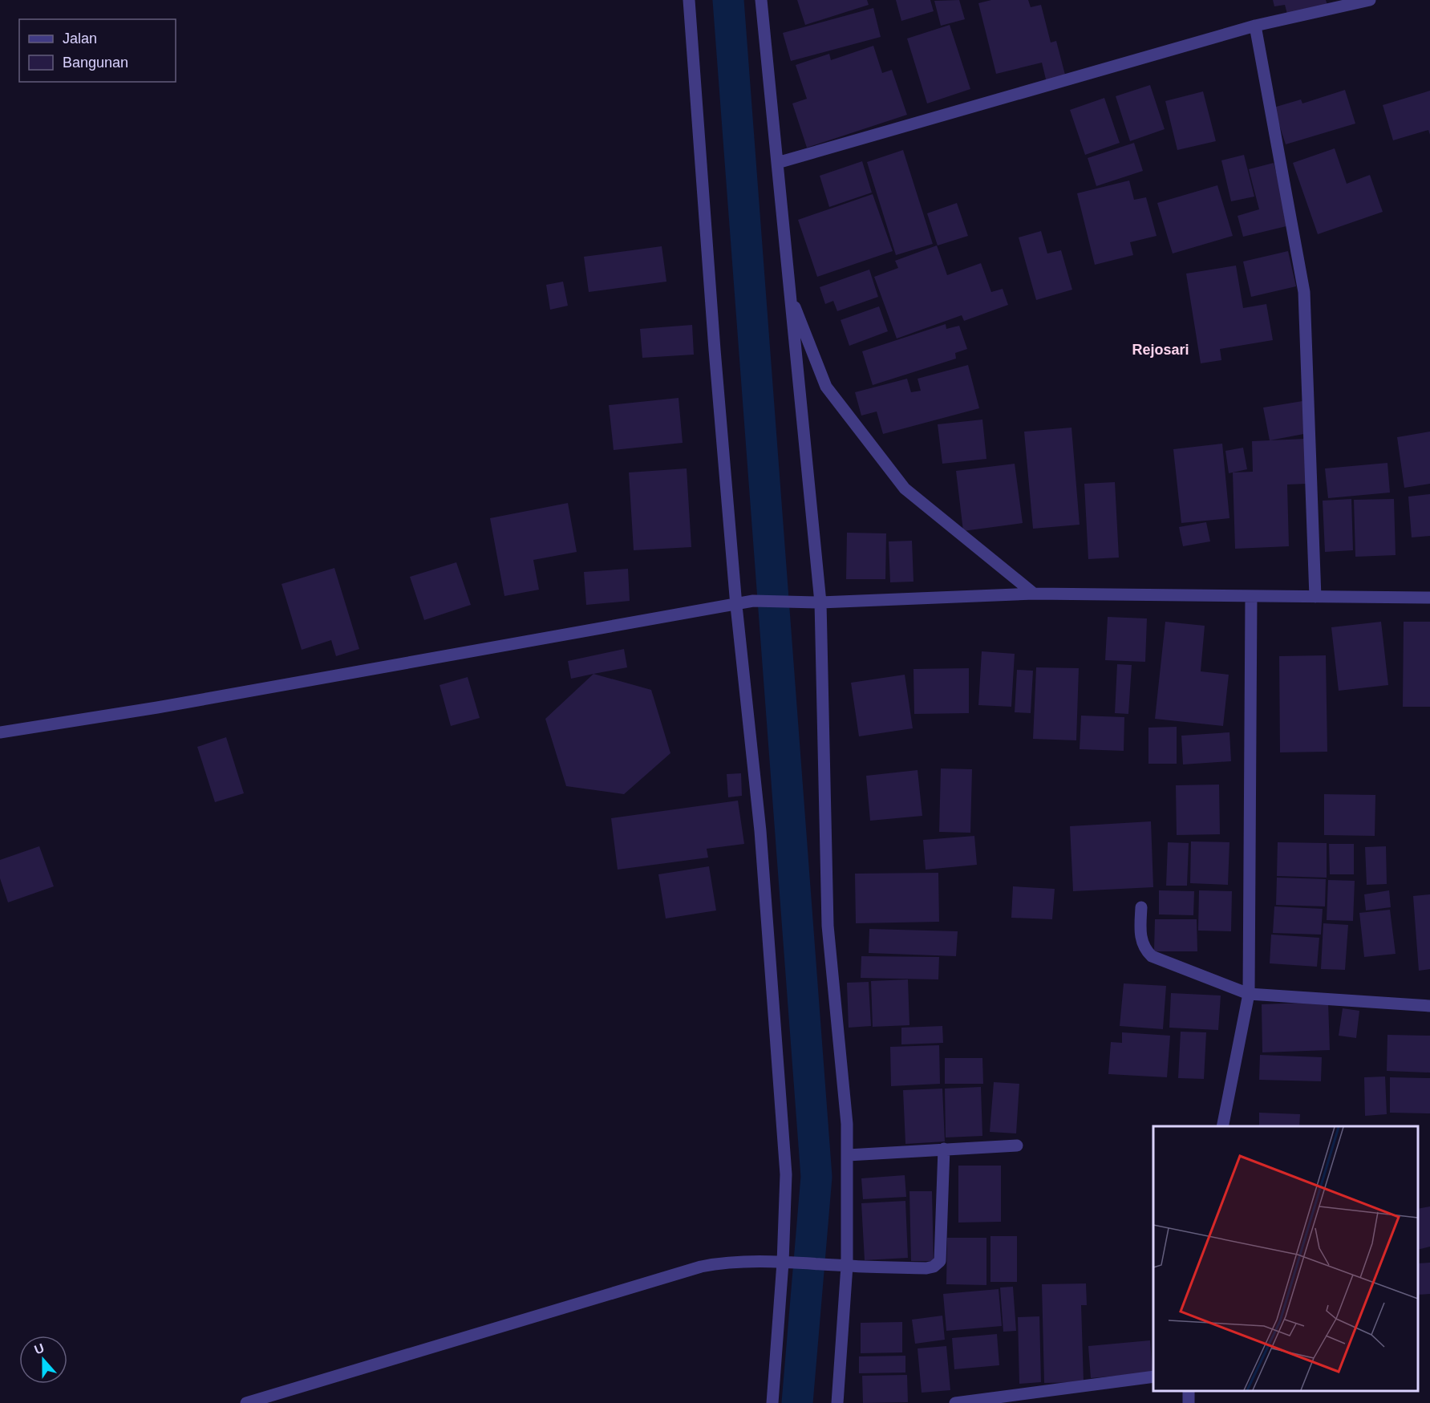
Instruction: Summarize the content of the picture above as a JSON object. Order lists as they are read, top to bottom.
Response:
{
  "districts": ["Rejosari"],
  "legend": ["Jalan", "Bangunan"],
  "north": "top"
}
